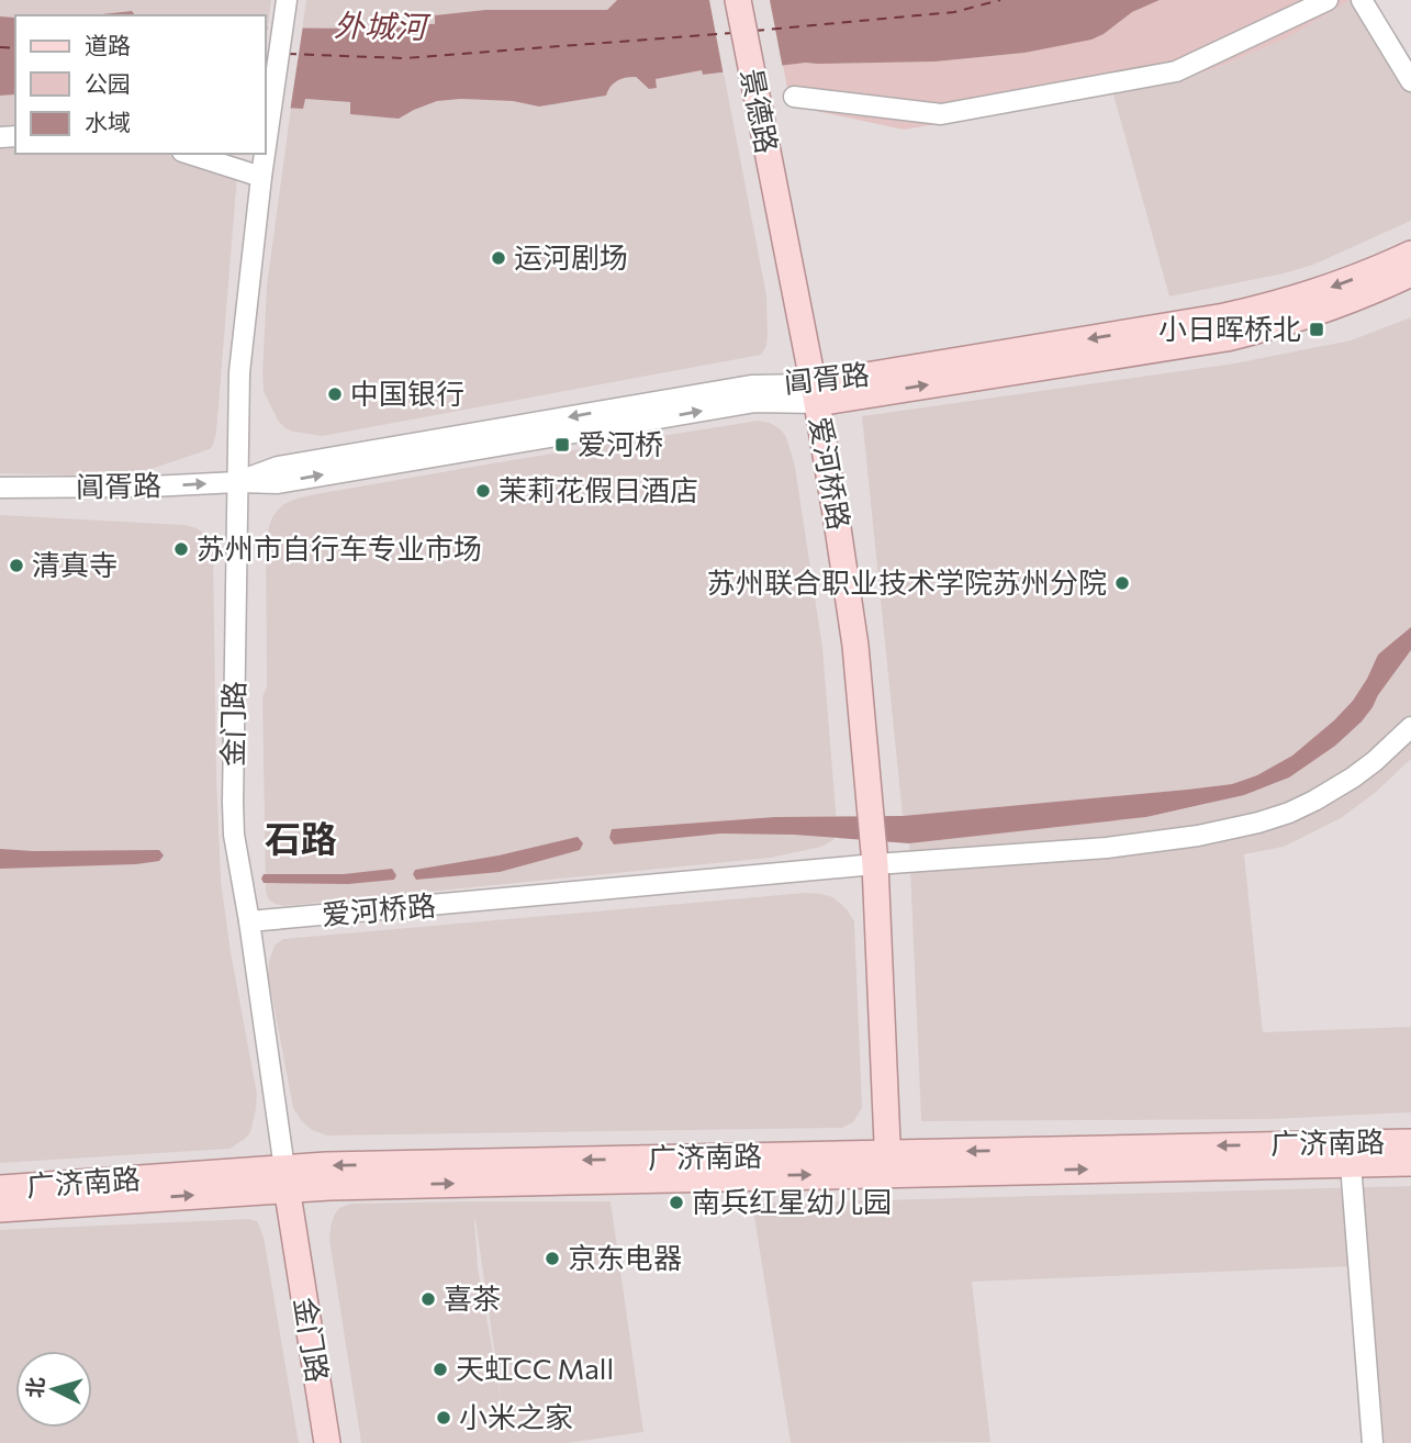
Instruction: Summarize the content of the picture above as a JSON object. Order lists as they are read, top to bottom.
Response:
{
  "streets": {
    "main road": [
      "景德路",
      "阊胥路",
      "爱河桥路",
      "金门路",
      "广济南路"
    ]
  },
  "crossings": [
    ["景德路", "爱河桥路"],
    ["阊胥路", "爱河桥路"],
    ["阊胥路", "金门路"],
    ["爱河桥路", "金门路"],
    ["爱河桥路", "广济南路"],
    ["金门路", "广济南路"]
  ],
  "districts": ["石路"],
  "water": ["外城河"],
  "places": {
    "other": [
      "运河剧场",
      "中国银行",
      "茉莉花假日酒店",
      "苏州市自行车专业市场",
      "清真寺",
      "苏州联合职业技术学院苏州分院",
      "南兵红星幼儿园",
      "京东电器",
      "喜茶",
      "天虹CC Mall",
      "小米之家"
    ],
    "transit": ["小日晖桥北", "爱河桥"]
  },
  "legend": ["道路", "公园", "水域"],
  "north": "left"
}
